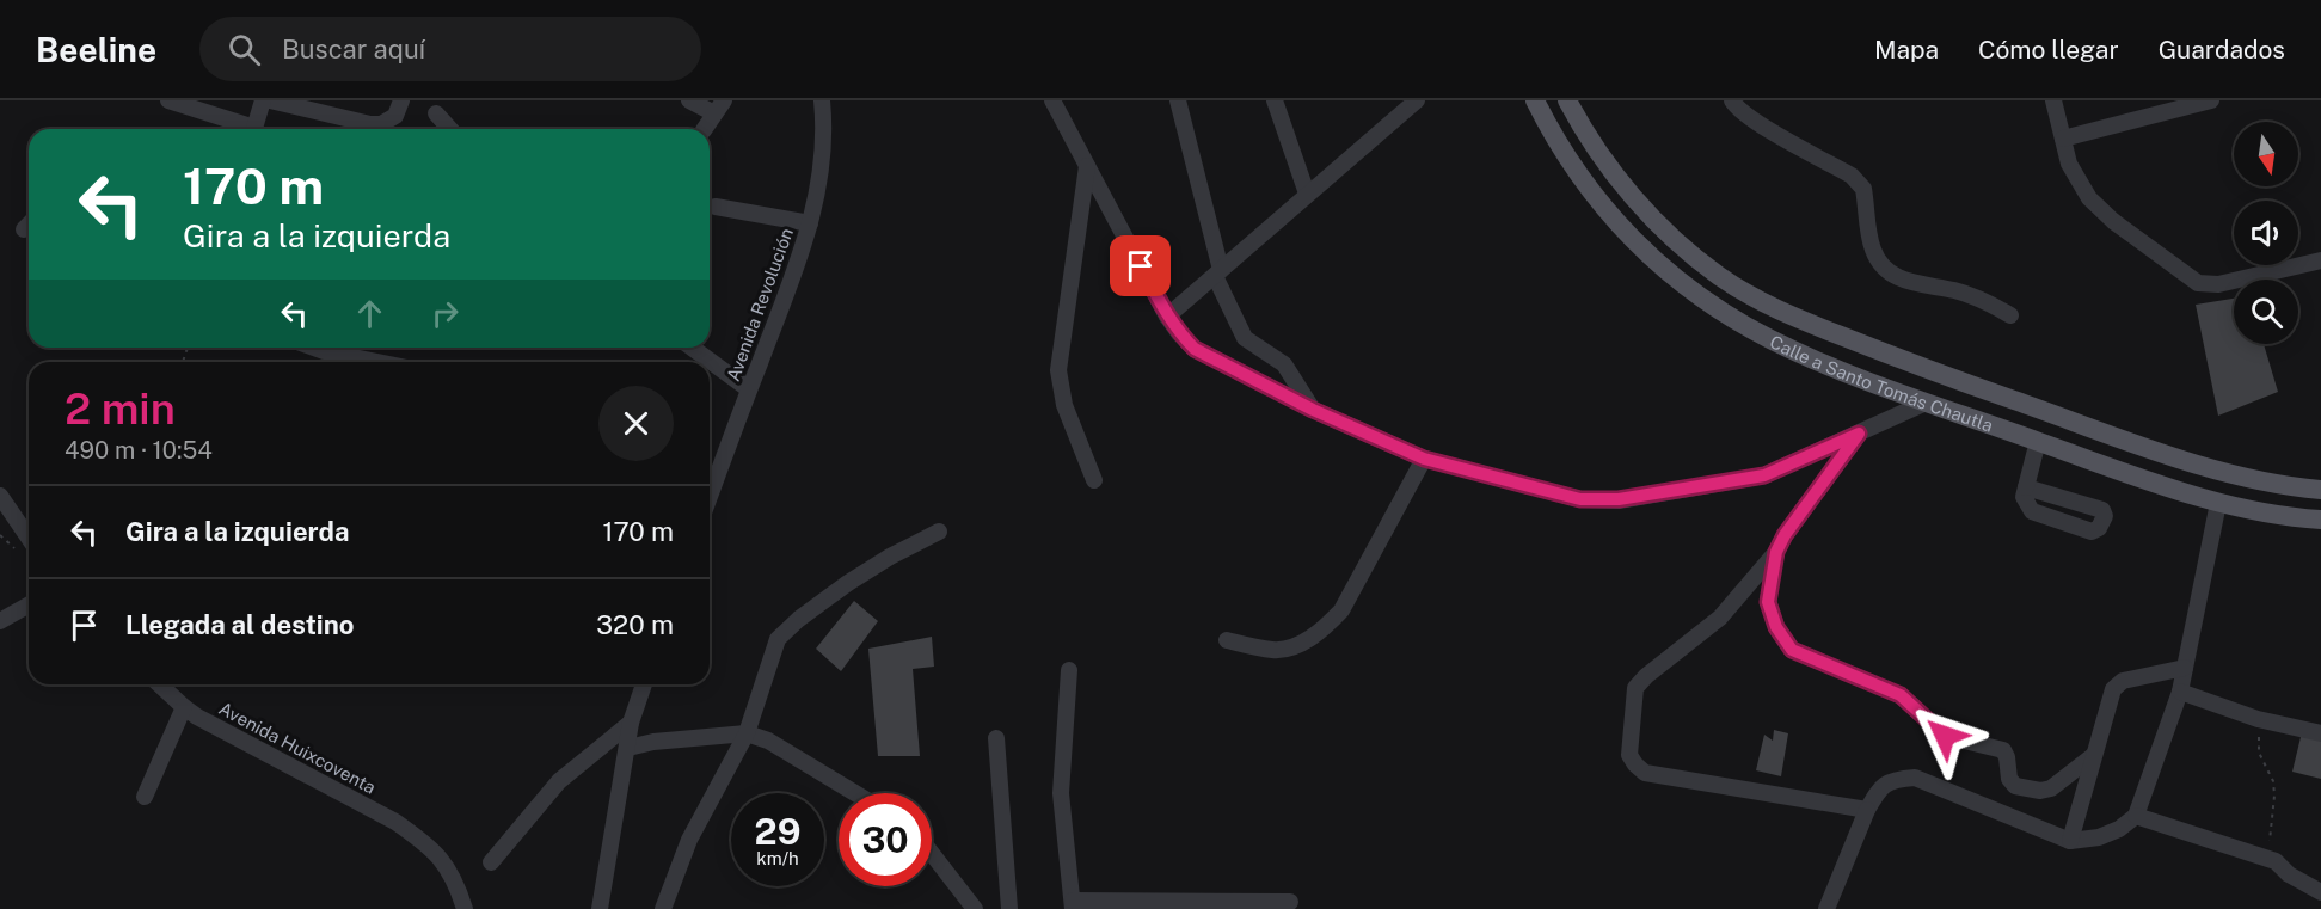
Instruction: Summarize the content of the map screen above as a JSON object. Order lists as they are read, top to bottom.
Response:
{
  "streets": {
    "main road": ["Calle a Santo Tomás Chautla"],
    "street": ["Avenida Revolución", "Avenida Huixcoventa"]
  },
  "north": "bottom",
  "page": {
    "header": "Beeline",
    "search": "Buscar aquí",
    "nav": ["Mapa", "Cómo llegar", "Guardados"],
    "turn": ["170 m", "Gira a la izquierda"],
    "heading": ["2 min", "490 m · 10:54"],
    "list": [
      {
        "name": "Gira a la izquierda",
        "value": "170 m"
      },
      {
        "name": "Llegada al destino",
        "value": "320 m"
      }
    ],
    "speed": "29 km/h",
    "limit": "30"
  }
}
